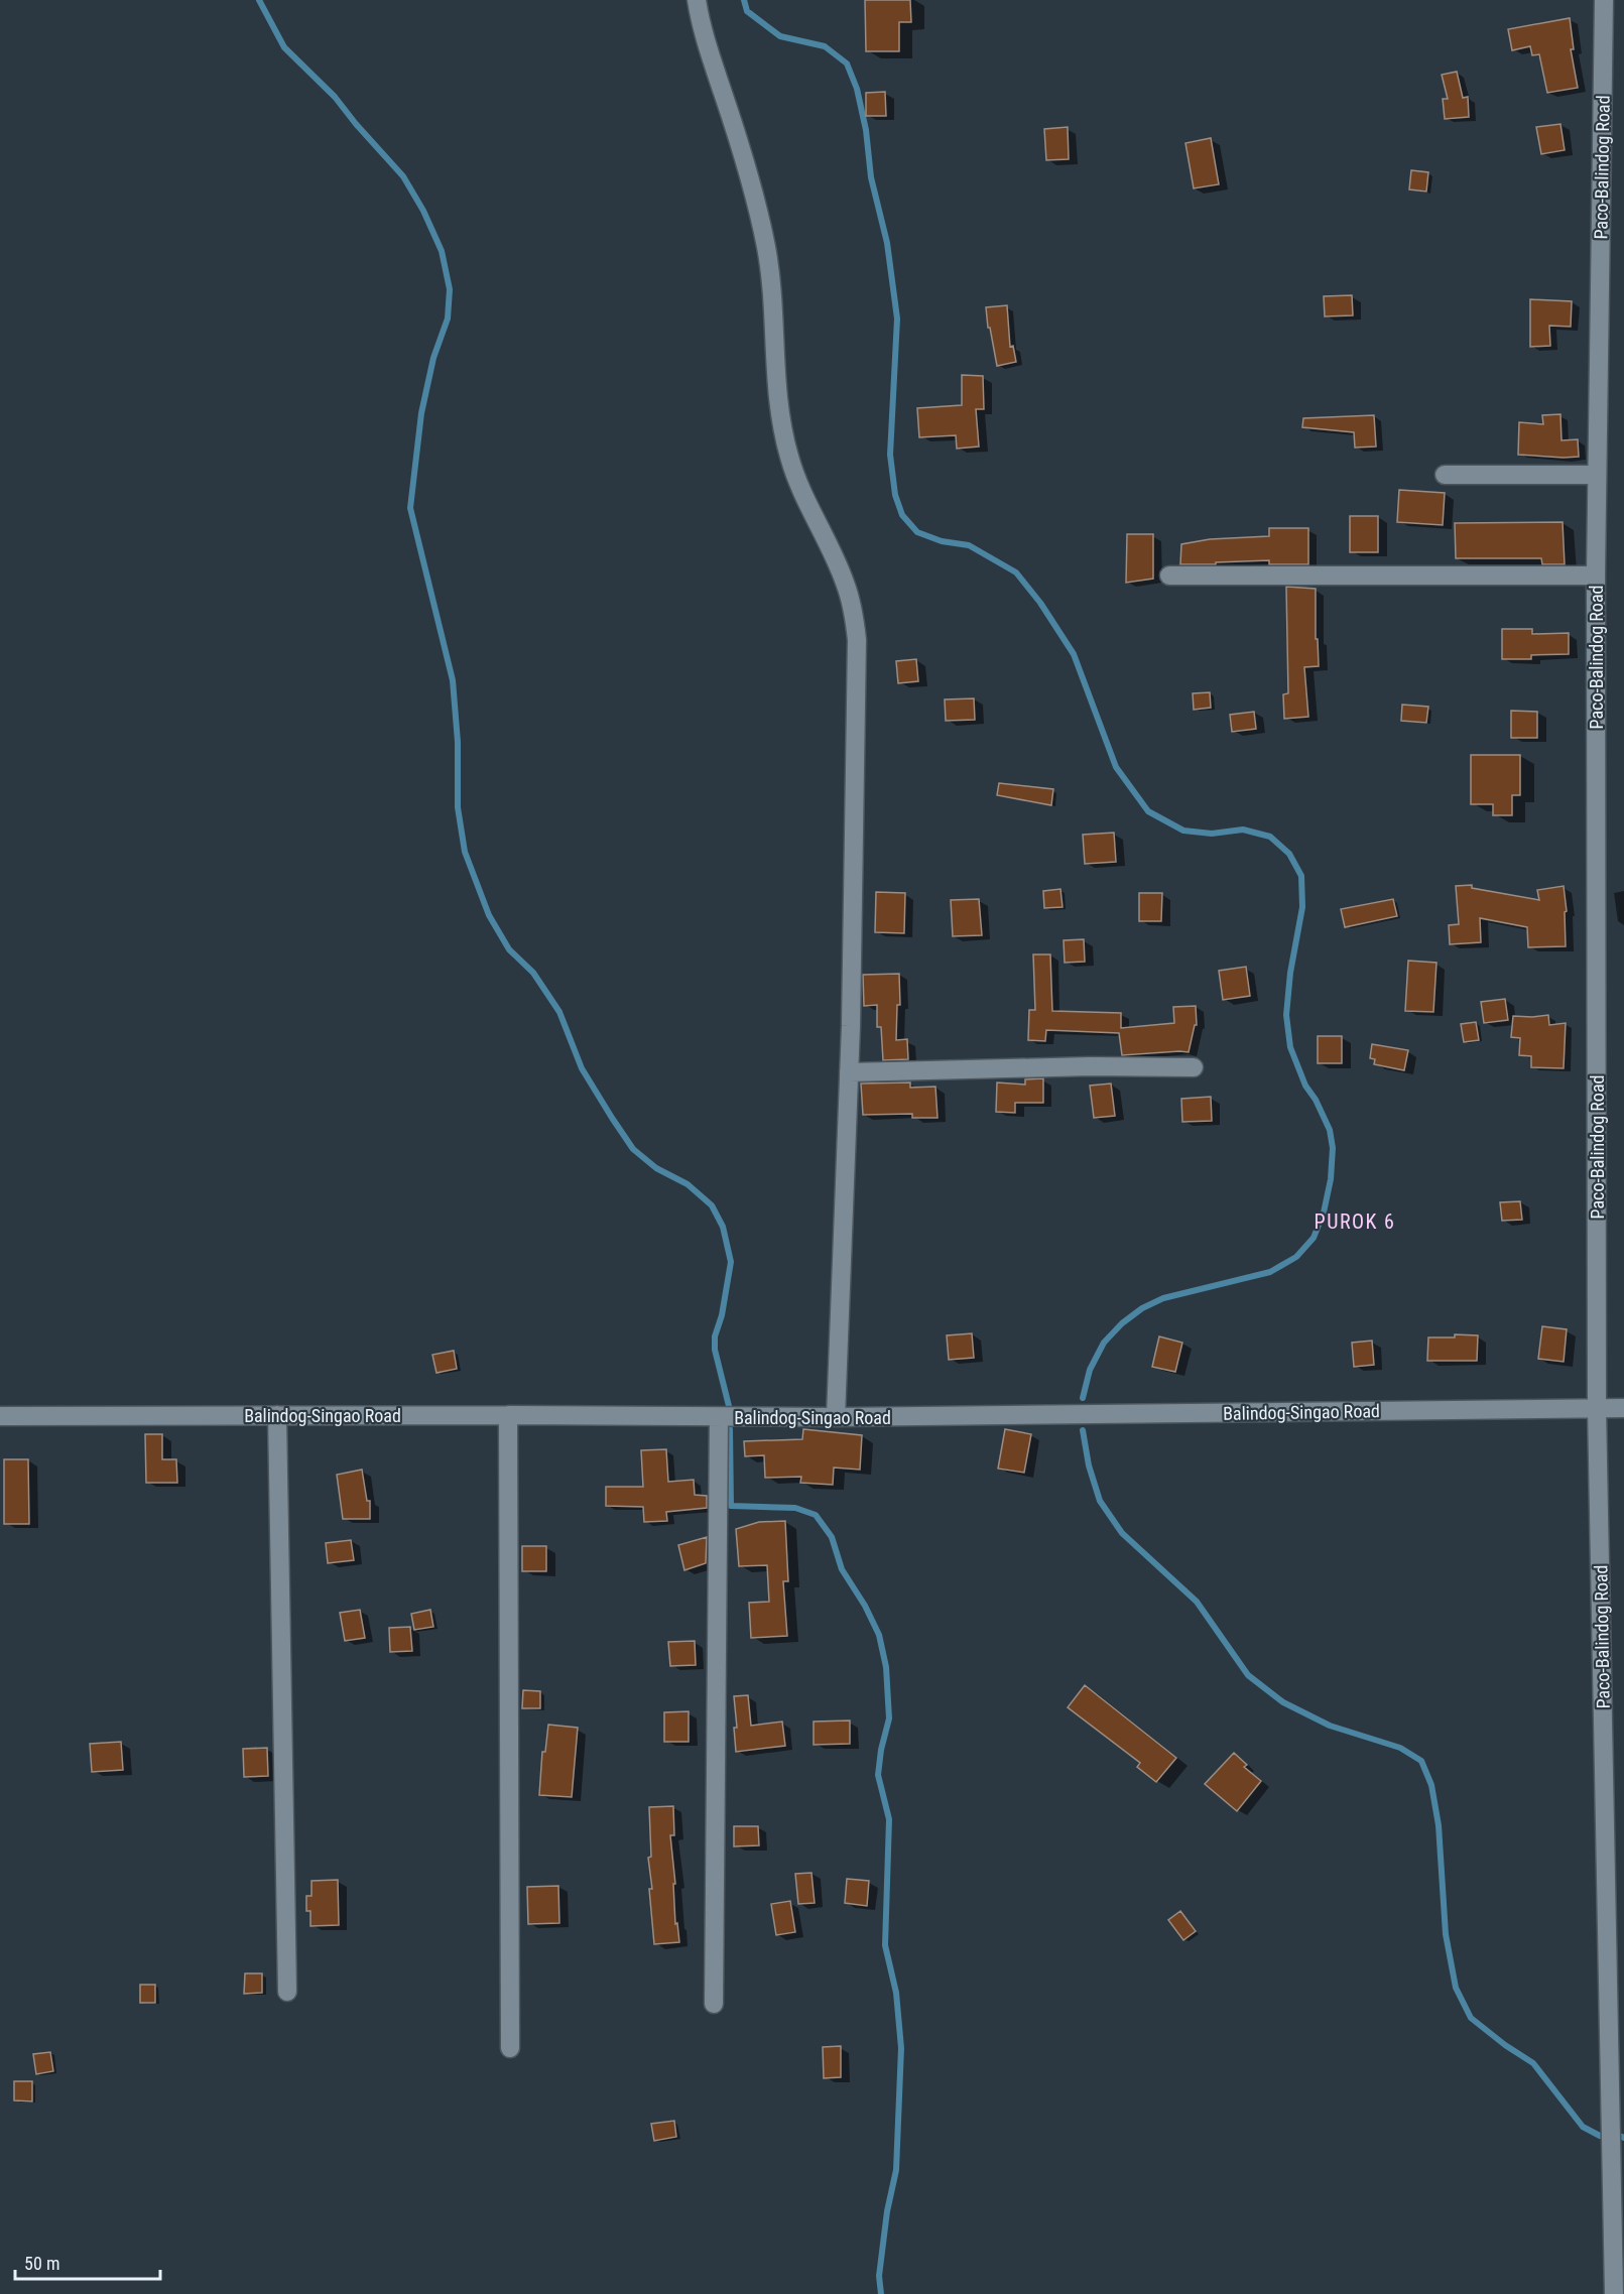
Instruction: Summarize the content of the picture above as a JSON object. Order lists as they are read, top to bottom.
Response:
{
  "streets": {
    "street": ["Paco-Balindog Road", "Balindog-Singao Road"]
  },
  "crossings": [
    ["Paco-Balindog Road", "Balindog-Singao Road"]
  ],
  "districts": ["PUROK 6"],
  "scale_bar": "50 m"
}
